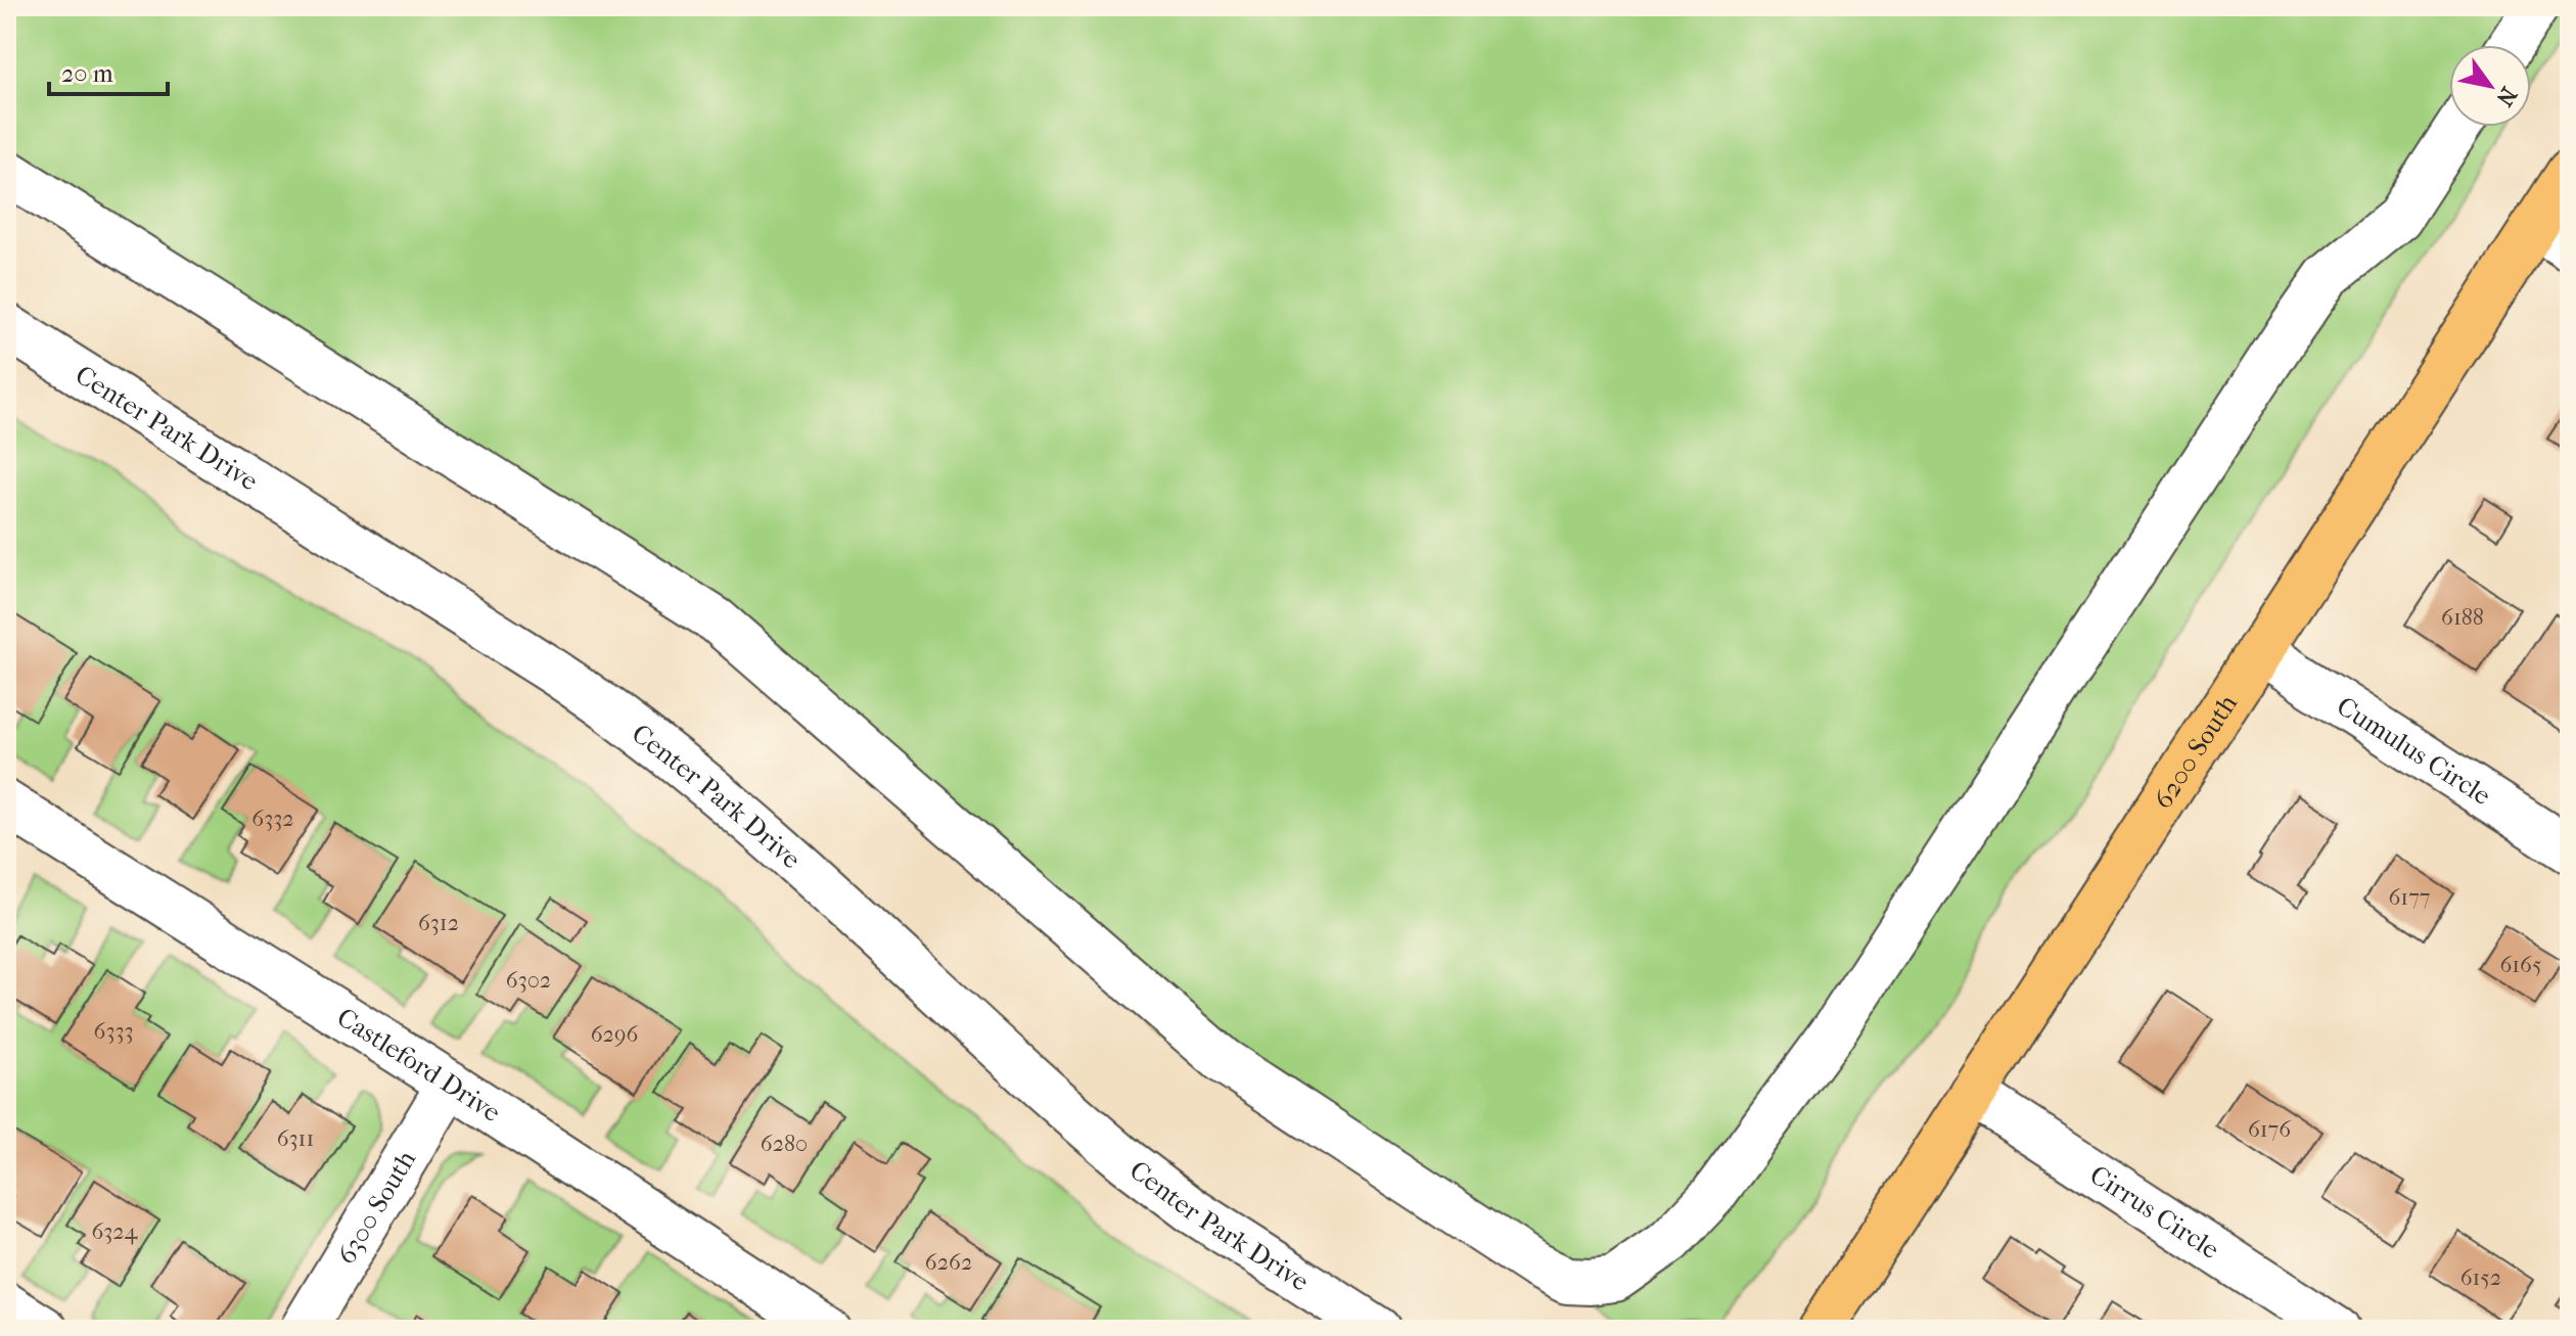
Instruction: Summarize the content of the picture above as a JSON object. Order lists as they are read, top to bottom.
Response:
{
  "streets": {
    "main road": ["6200 South"],
    "street": [
      "Center Park Drive",
      "Cumulus Circle",
      "Castleford Drive",
      "6300 South",
      "Cirrus Circle"
    ]
  },
  "crossings": [
    ["6200 South", "Cumulus Circle"],
    ["6200 South", "Cirrus Circle"],
    ["Castleford Drive", "6300 South"]
  ],
  "house_numbers": [
    "6188",
    "6332",
    "6177",
    "6312",
    "6165",
    "6302",
    "6333",
    "6296",
    "6176",
    "6311",
    "6280",
    "6324",
    "6262",
    "6152"
  ],
  "scale_bar": "20 m",
  "north": "bottom right"
}
